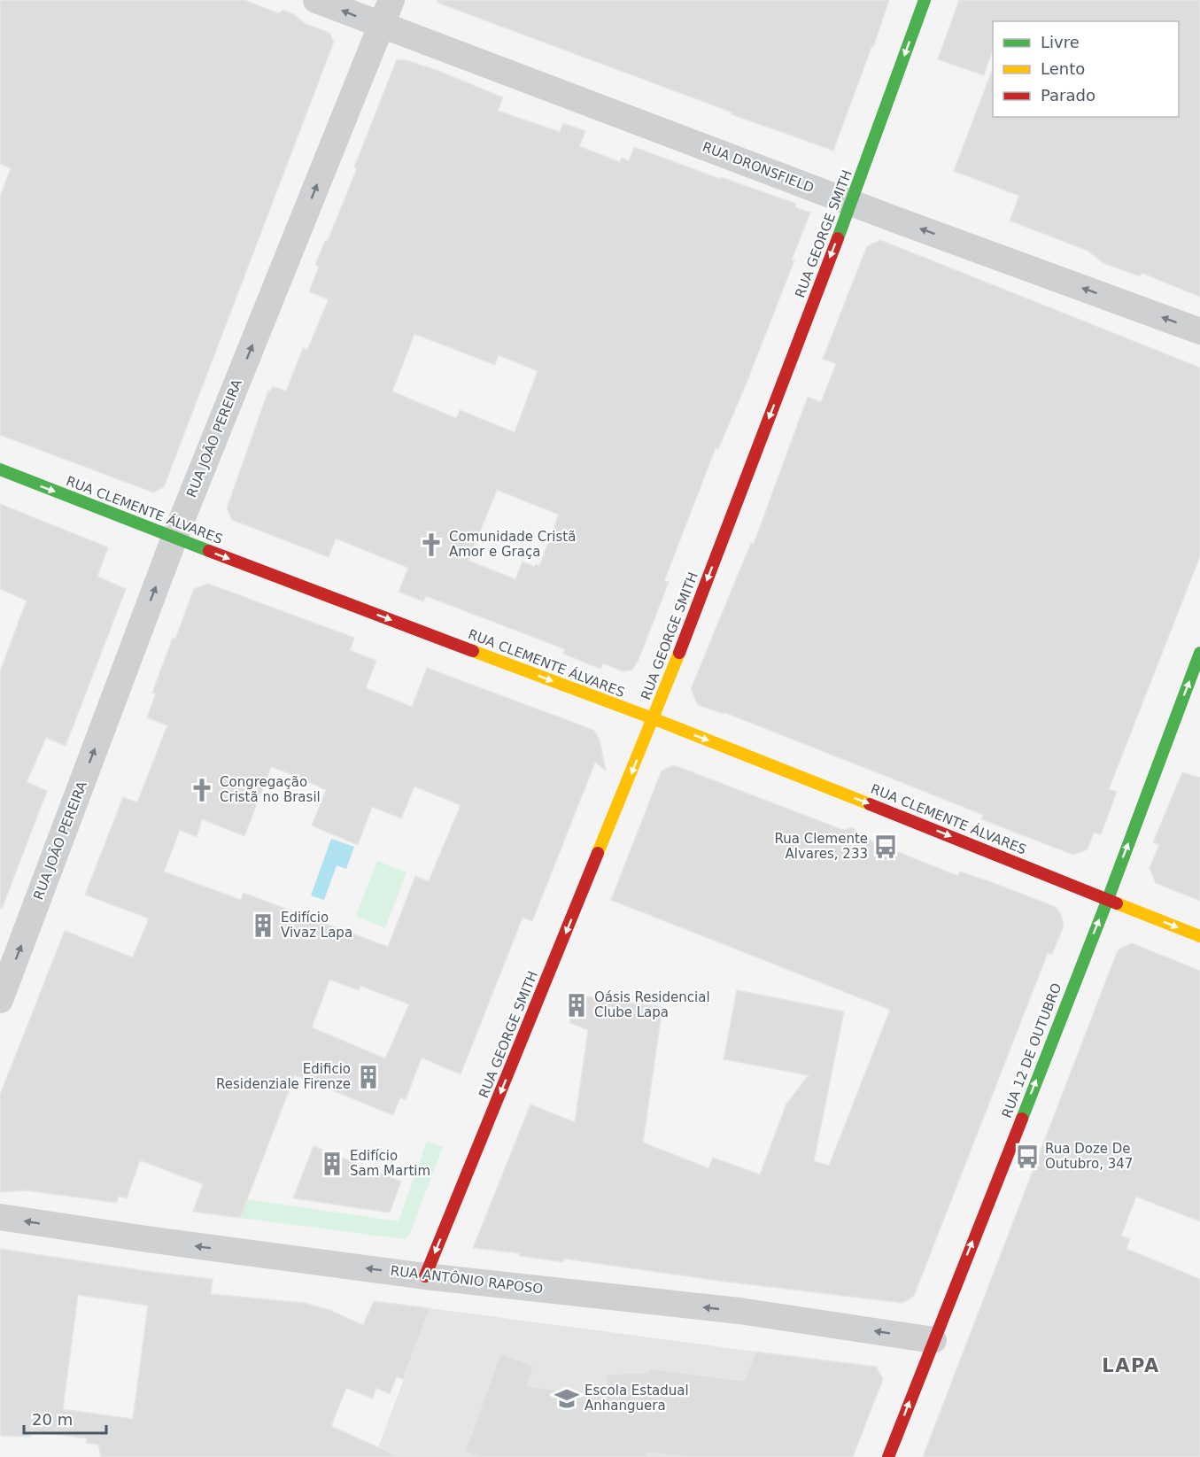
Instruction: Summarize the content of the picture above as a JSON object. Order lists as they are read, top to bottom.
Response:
{
  "streets": {
    "street": [
      "RUA DRONSFIELD",
      "RUA GEORGE SMITH",
      "RUA JOÃO PEREIRA",
      "RUA CLEMENTE ÁLVARES",
      "RUA 12 DE OUTUBRO",
      "RUA ANTÔNIO RAPOSO"
    ]
  },
  "crossings": [
    ["RUA DRONSFIELD", "RUA GEORGE SMITH"],
    ["RUA DRONSFIELD", "RUA JOÃO PEREIRA"],
    ["RUA GEORGE SMITH", "RUA CLEMENTE ÁLVARES"],
    ["RUA GEORGE SMITH", "RUA ANTÔNIO RAPOSO"],
    ["RUA JOÃO PEREIRA", "RUA CLEMENTE ÁLVARES"],
    ["RUA CLEMENTE ÁLVARES", "RUA 12 DE OUTUBRO"],
    ["RUA 12 DE OUTUBRO", "RUA ANTÔNIO RAPOSO"]
  ],
  "one_way": [
    "RUA DRONSFIELD",
    "RUA GEORGE SMITH",
    "RUA JOÃO PEREIRA",
    "RUA CLEMENTE ÁLVARES",
    "RUA 12 DE OUTUBRO",
    "RUA ANTÔNIO RAPOSO"
  ],
  "districts": ["LAPA"],
  "places": {
    "church": ["Comunidade Cristã Amor e Graça", "Congregação Cristã no Brasil"],
    "bus stop": ["Rua Clemente Alvares, 233", "Rua Doze De Outubro, 347"],
    "building": [
      "Edifício Vivaz Lapa",
      "Oásis Residencial Clube Lapa",
      "Edificio Residenziale Firenze",
      "Edifício Sam Martim"
    ],
    "school or university": ["Escola Estadual Anhanguera"]
  },
  "legend": ["Livre", "Lento", "Parado"],
  "scale_bar": "20 m"
}
